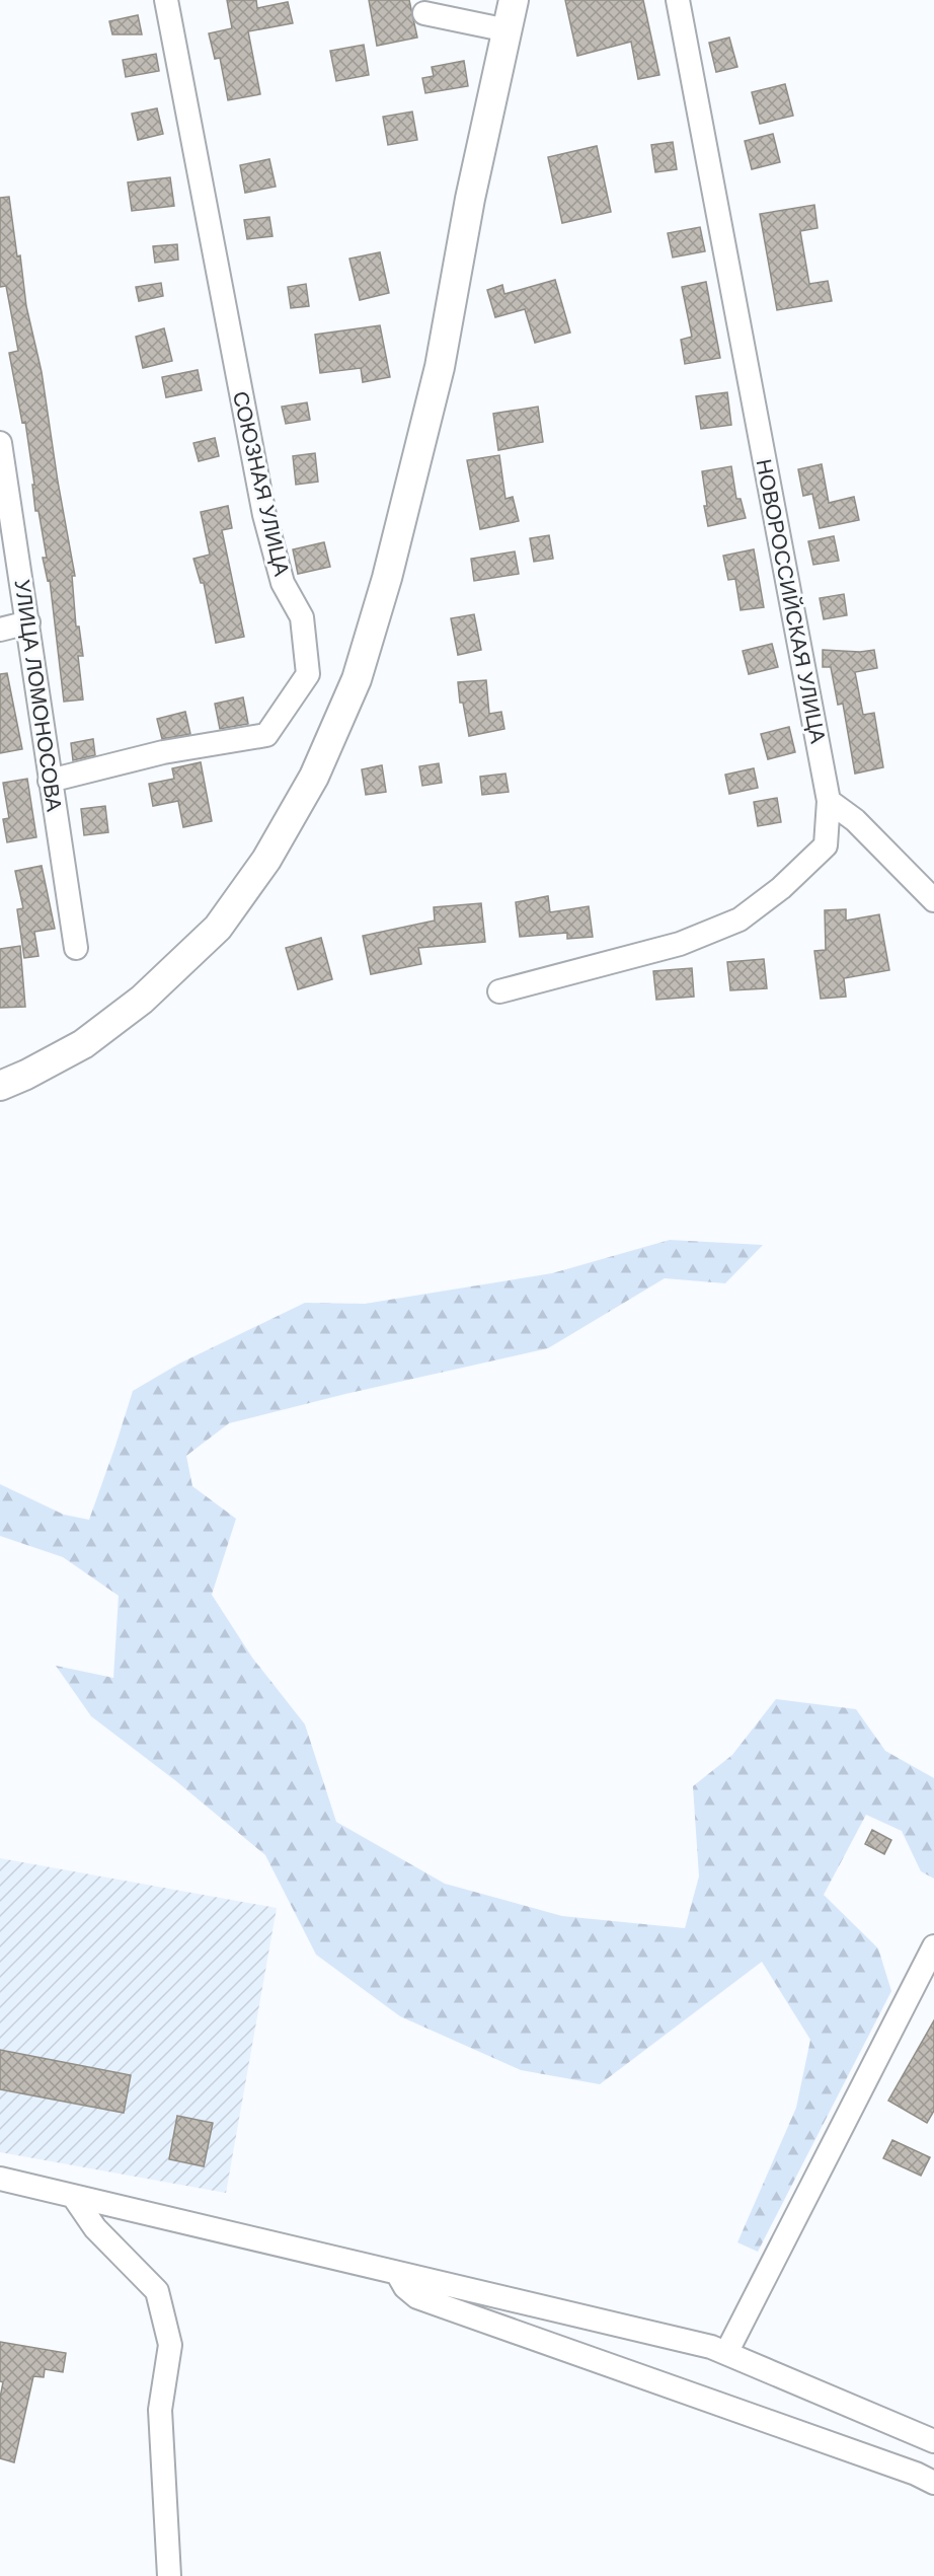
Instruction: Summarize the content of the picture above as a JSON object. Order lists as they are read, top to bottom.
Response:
{
  "streets": {
    "street": ["СОЮЗНАЯ УЛИЦА", "НОВОРОССИЙСКАЯ УЛИЦА", "УЛИЦА ЛОМОНОСОВА"]
  },
  "crossings": [
    ["СОЮЗНАЯ УЛИЦА", "УЛИЦА ЛОМОНОСОВА"]
  ]
}
